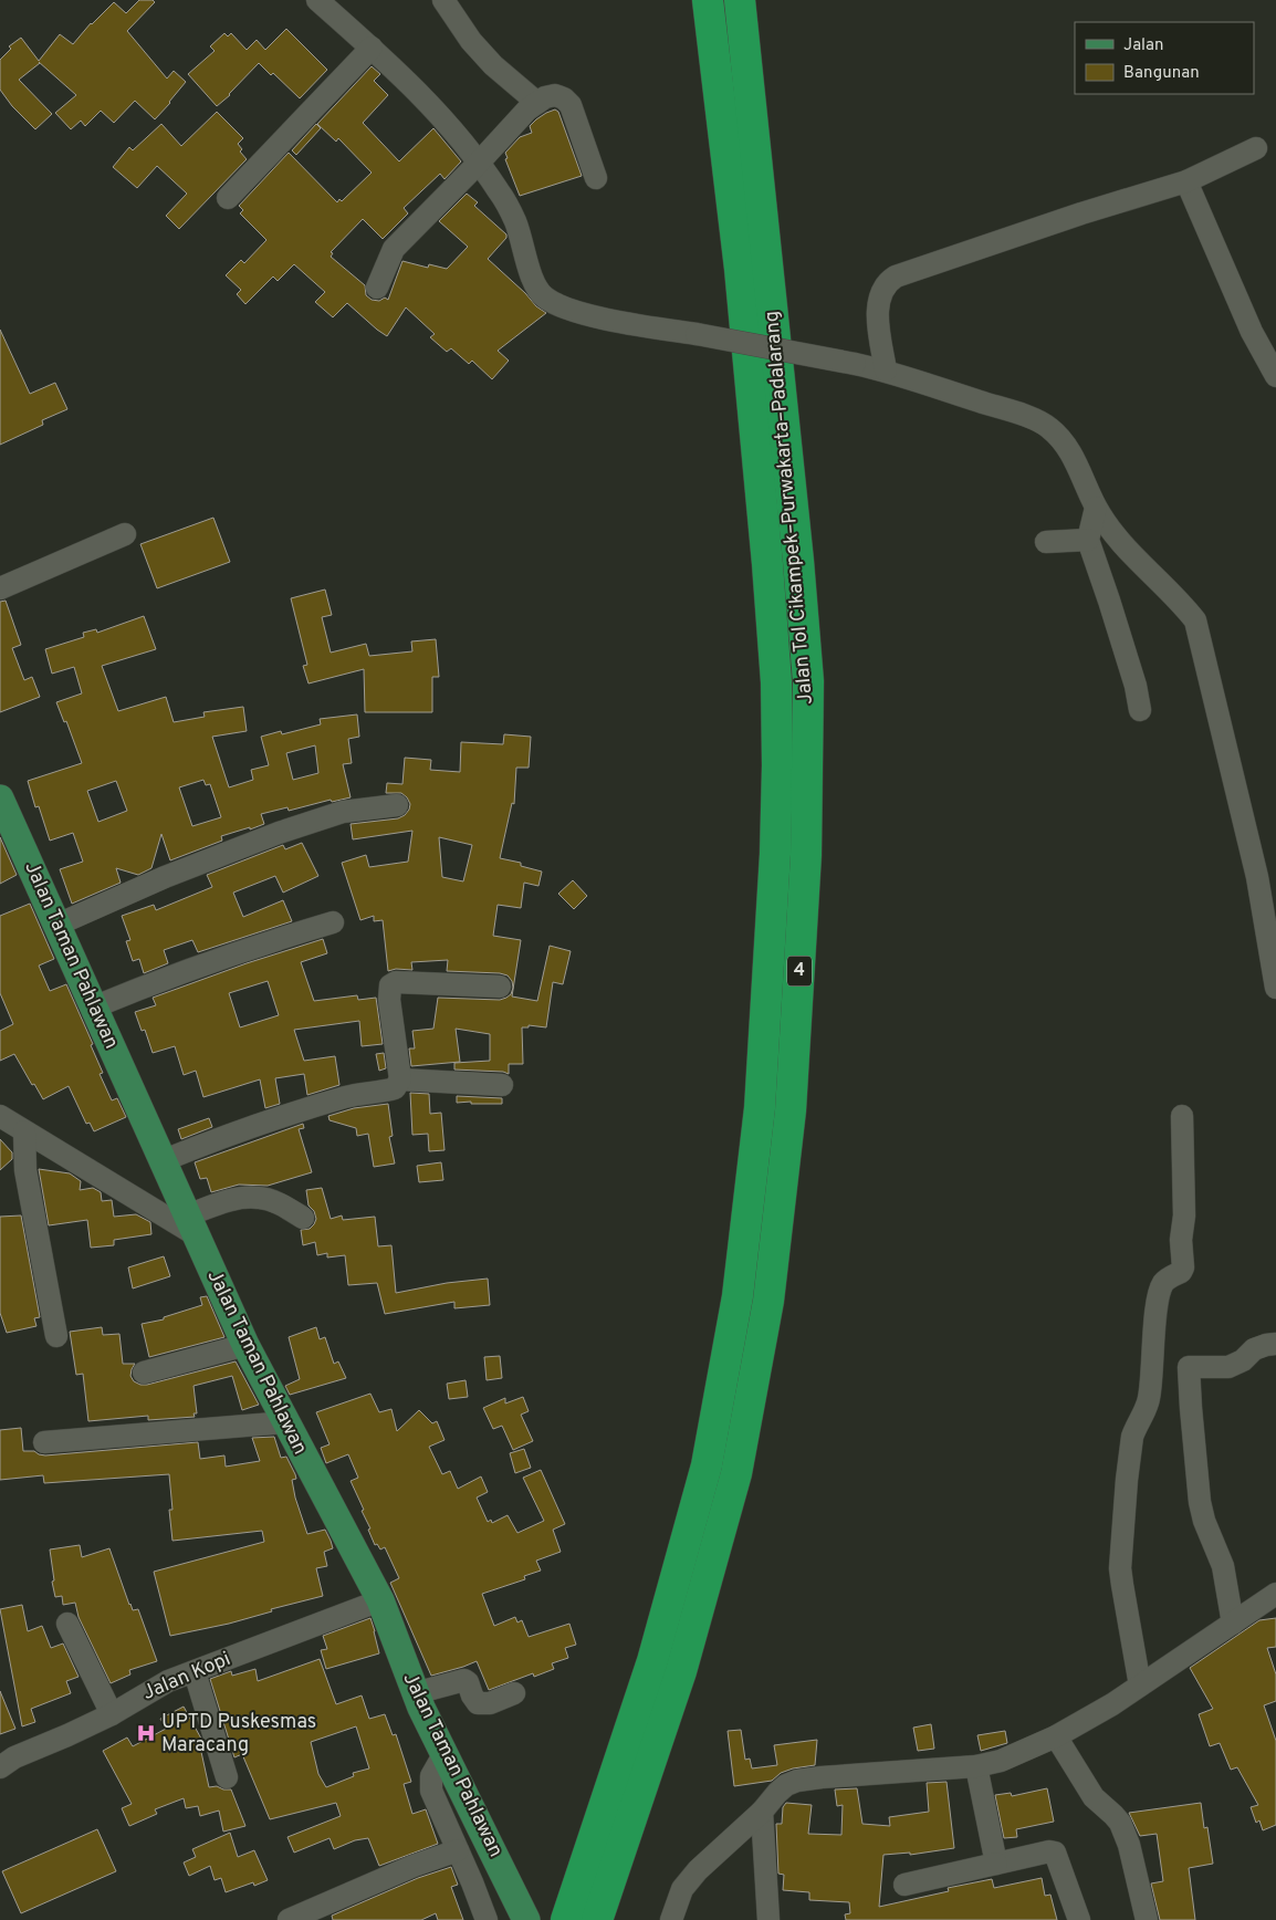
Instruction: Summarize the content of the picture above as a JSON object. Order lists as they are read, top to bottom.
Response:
{
  "streets": {
    "highway": ["Jalan Tol Cikampek–Purwakarta–Padalarang", "4"],
    "main road": ["Jalan Taman Pahlawan"],
    "street": ["Jalan Kopi"]
  },
  "crossings": [
    ["Jalan Taman Pahlawan", "Jalan Kopi"]
  ],
  "places": {
    "hospital": ["UPTD Puskesmas Maracang"]
  },
  "legend": ["Jalan", "Bangunan"]
}
